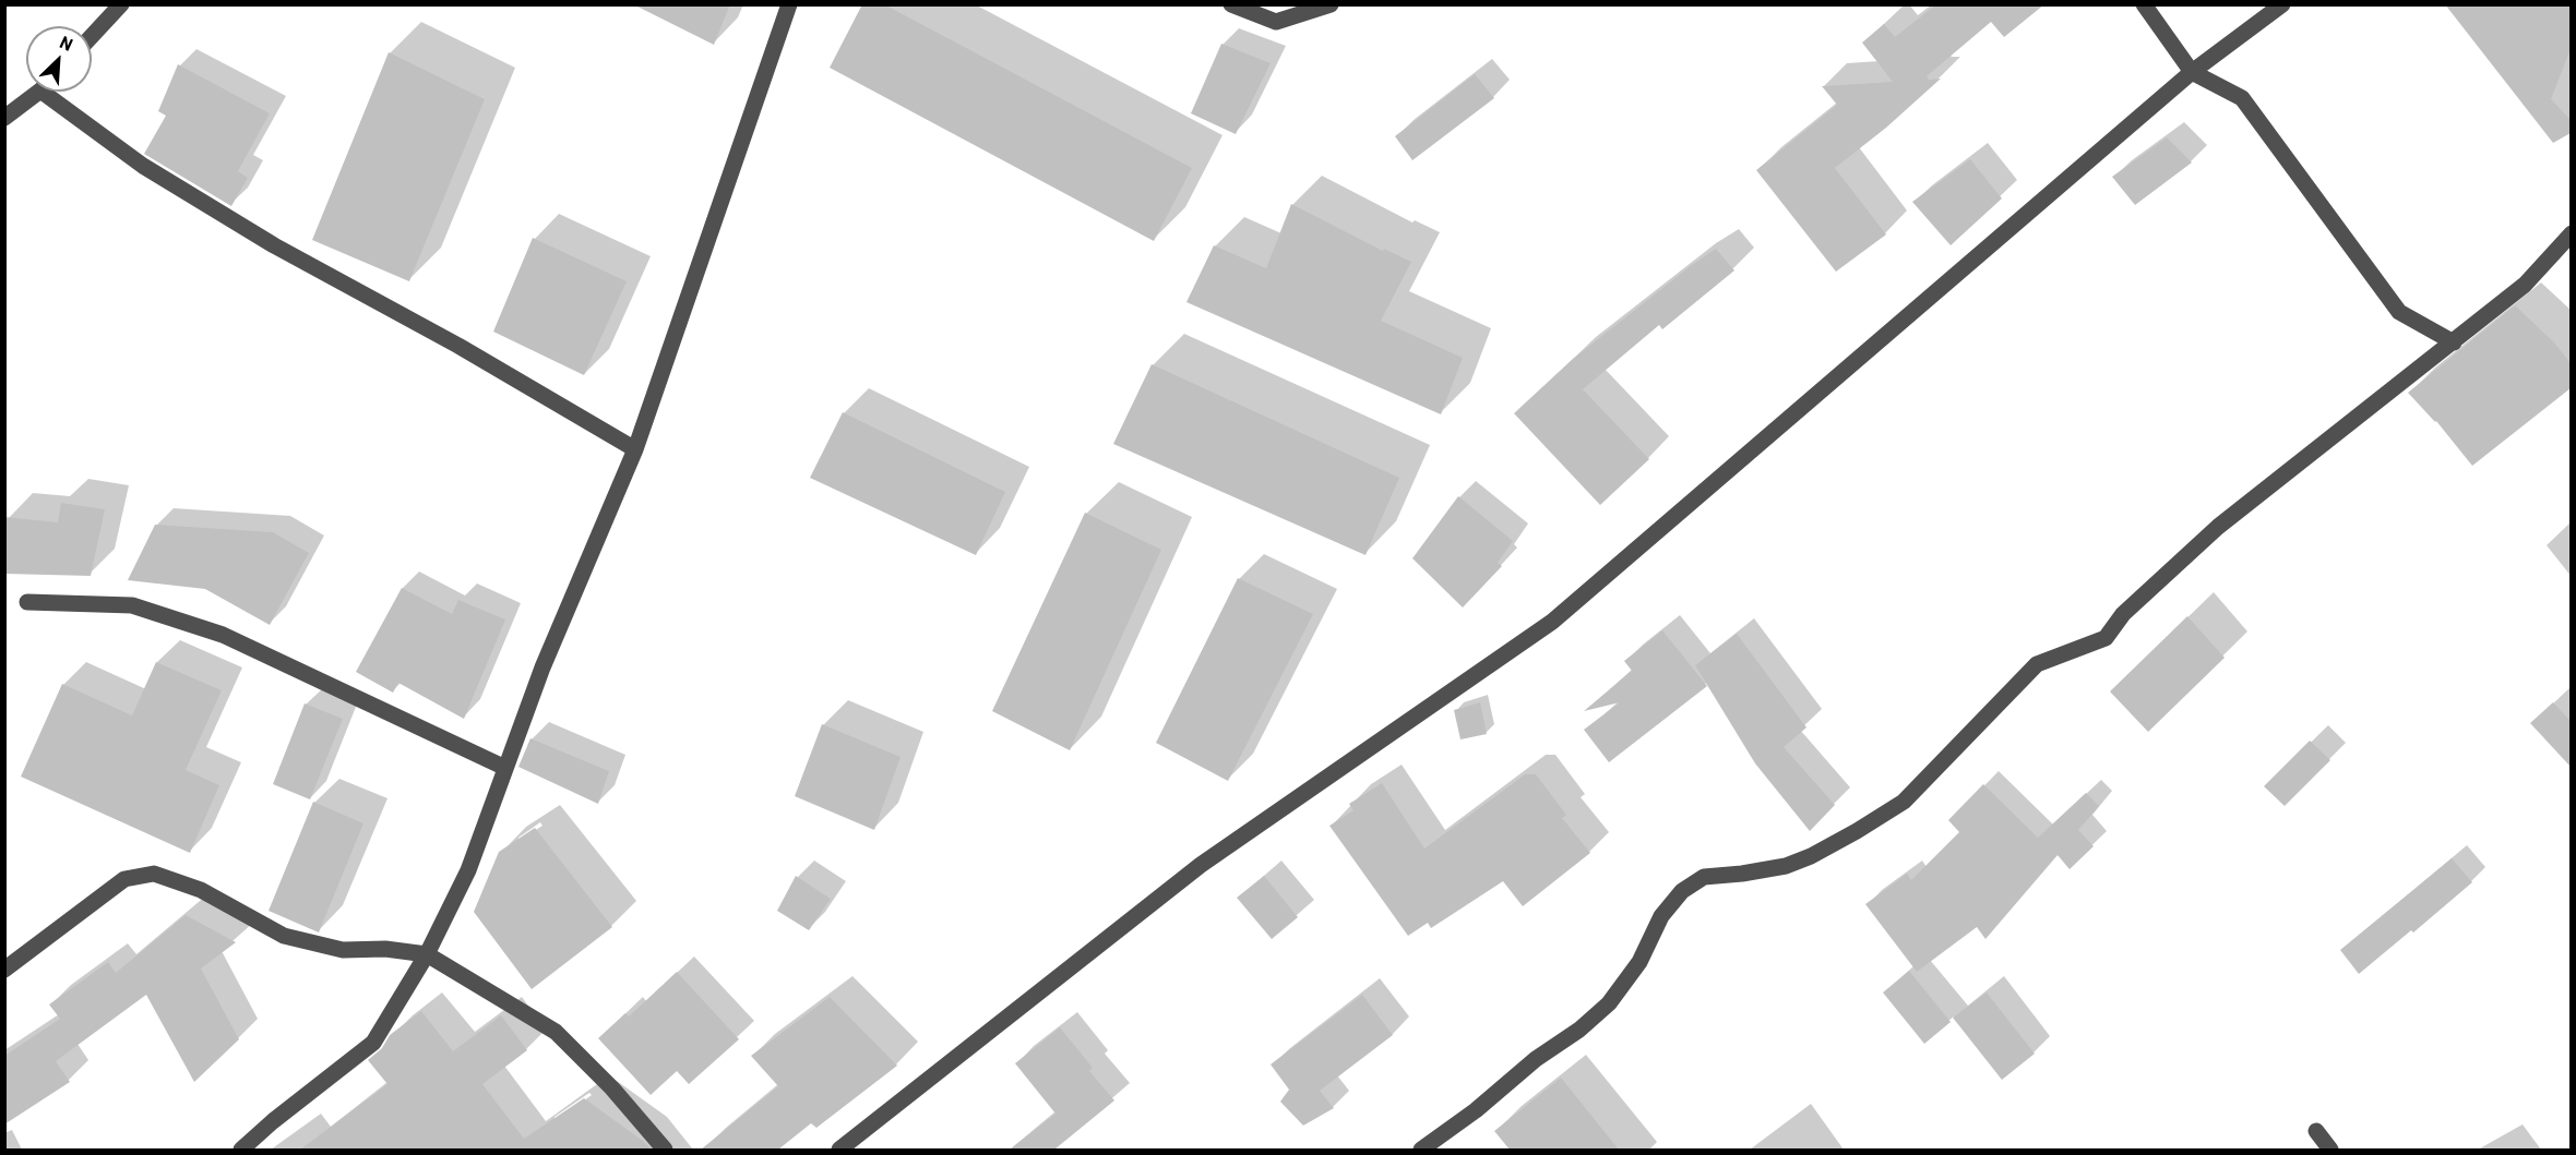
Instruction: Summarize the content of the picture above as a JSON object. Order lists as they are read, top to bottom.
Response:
{
  "north": "top right"
}
